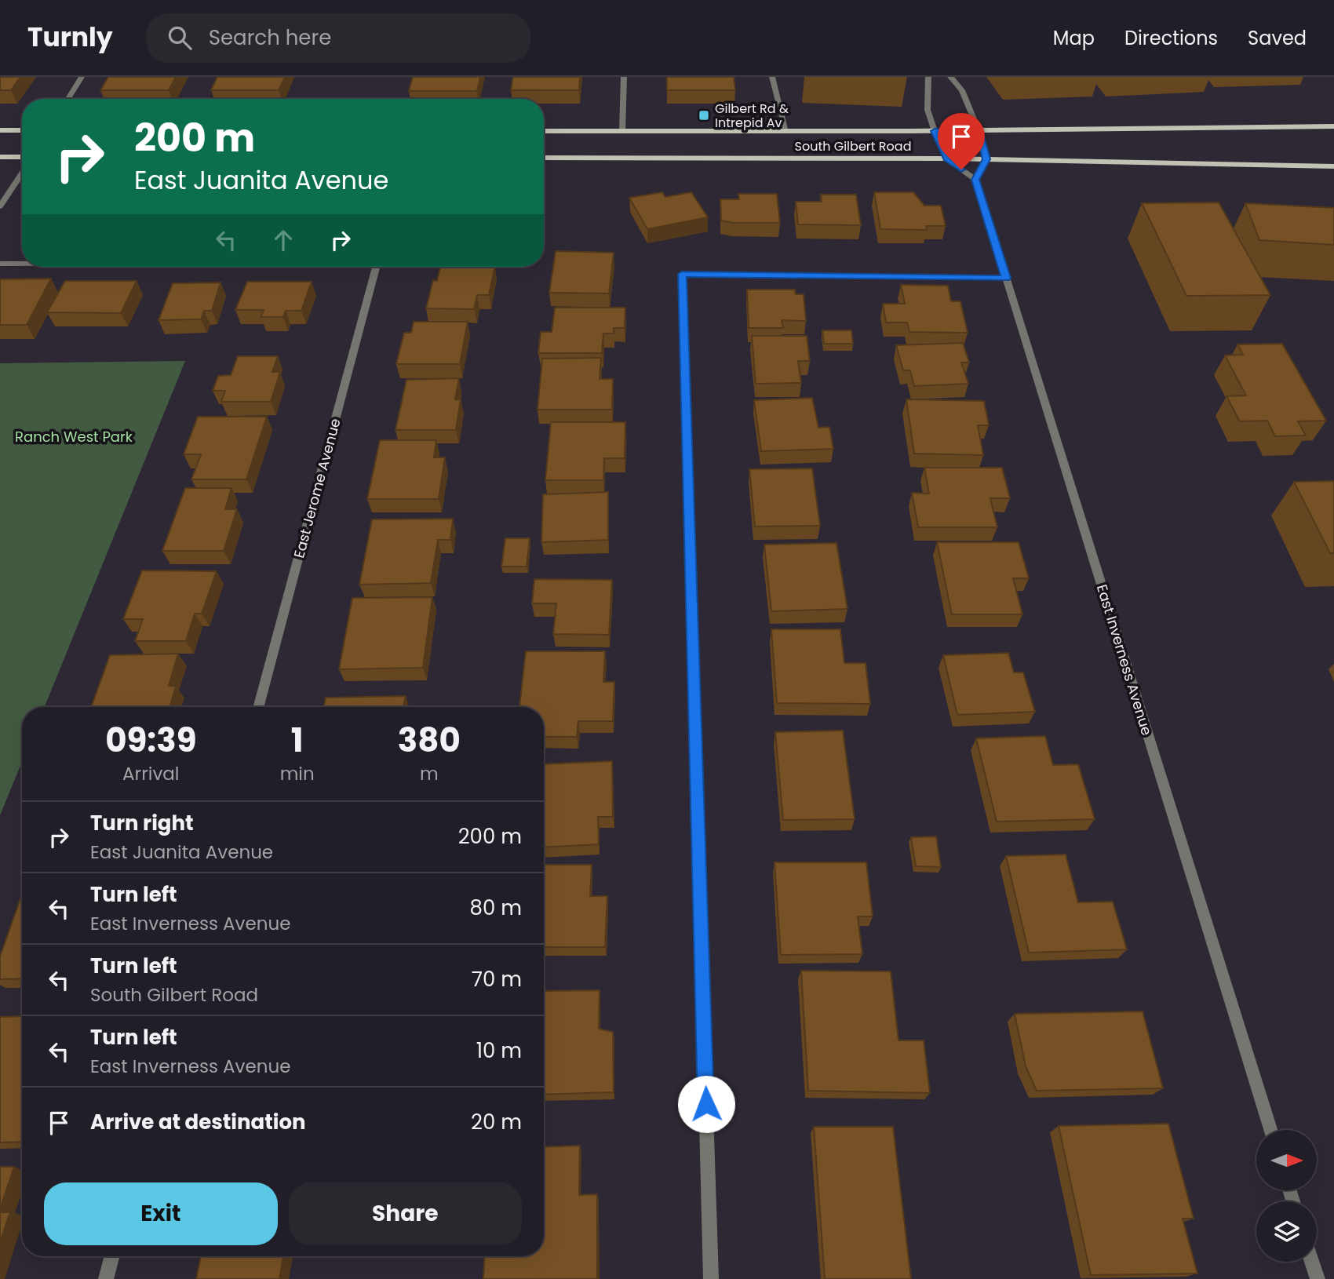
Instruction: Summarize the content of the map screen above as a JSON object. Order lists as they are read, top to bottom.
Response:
{
  "streets": {
    "main road": ["South Gilbert Road"],
    "street": ["East Jerome Avenue", "East Inverness Avenue"]
  },
  "parks": ["Ranch West Park"],
  "places": {
    "transit": ["Gilbert Rd & Intrepid Av"]
  },
  "north": "right",
  "page": {
    "header": "Turnly",
    "search": "Search here",
    "nav": ["Map", "Directions", "Saved"],
    "turn": ["200 m", "East Juanita Avenue"],
    "eta": [
      "09:39",
      "Arrival",
      "1",
      "min",
      "380",
      "m"
    ],
    "list": [
      {
        "name": "Turn right",
        "note": "East Juanita Avenue",
        "value": "200 m"
      },
      {
        "name": "Turn left",
        "note": "East Inverness Avenue",
        "value": "80 m"
      },
      {
        "name": "Turn left",
        "note": "South Gilbert Road",
        "value": "70 m"
      },
      {
        "name": "Turn left",
        "note": "East Inverness Avenue",
        "value": "10 m"
      },
      {
        "name": "Arrive at destination",
        "value": "20 m"
      }
    ],
    "buttons": ["Exit", "Share"]
  }
}
